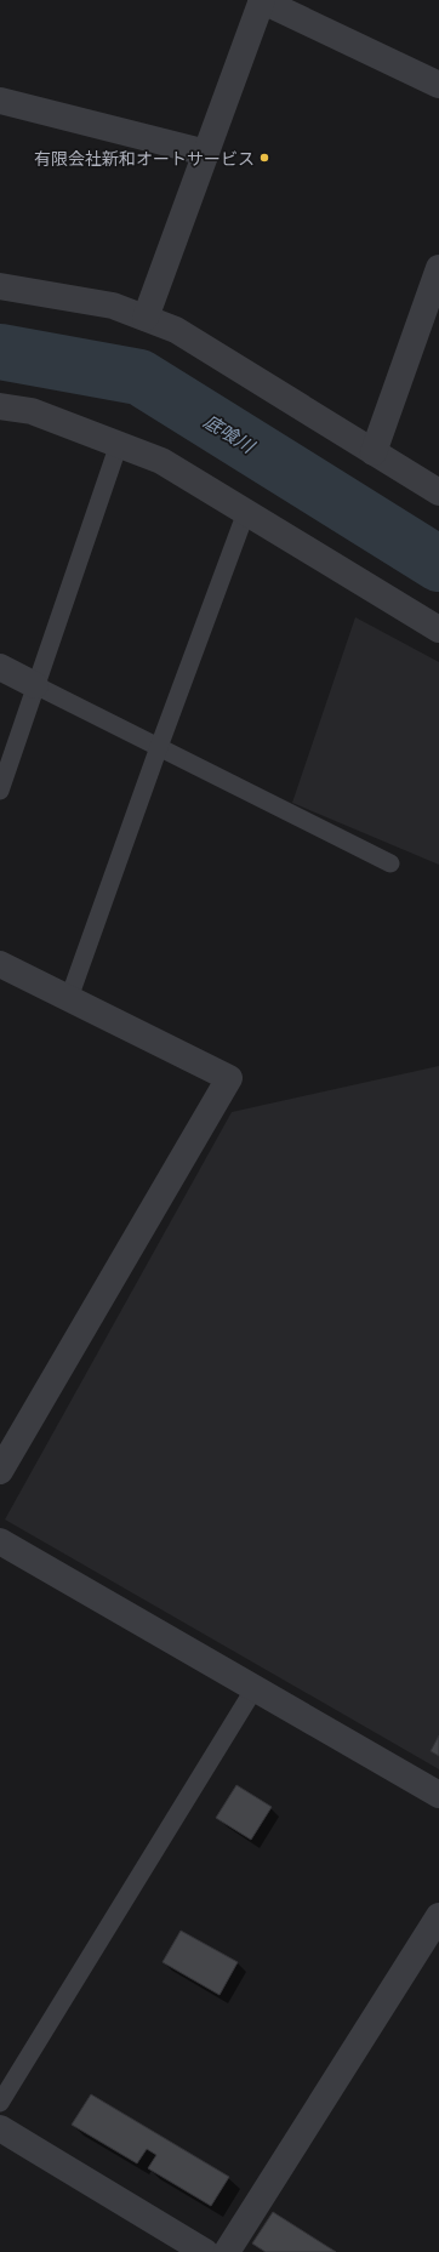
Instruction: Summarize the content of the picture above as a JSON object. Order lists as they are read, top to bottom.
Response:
{
  "water": ["底喰川"],
  "places": ["有限会社新和オートサービス"]
}
